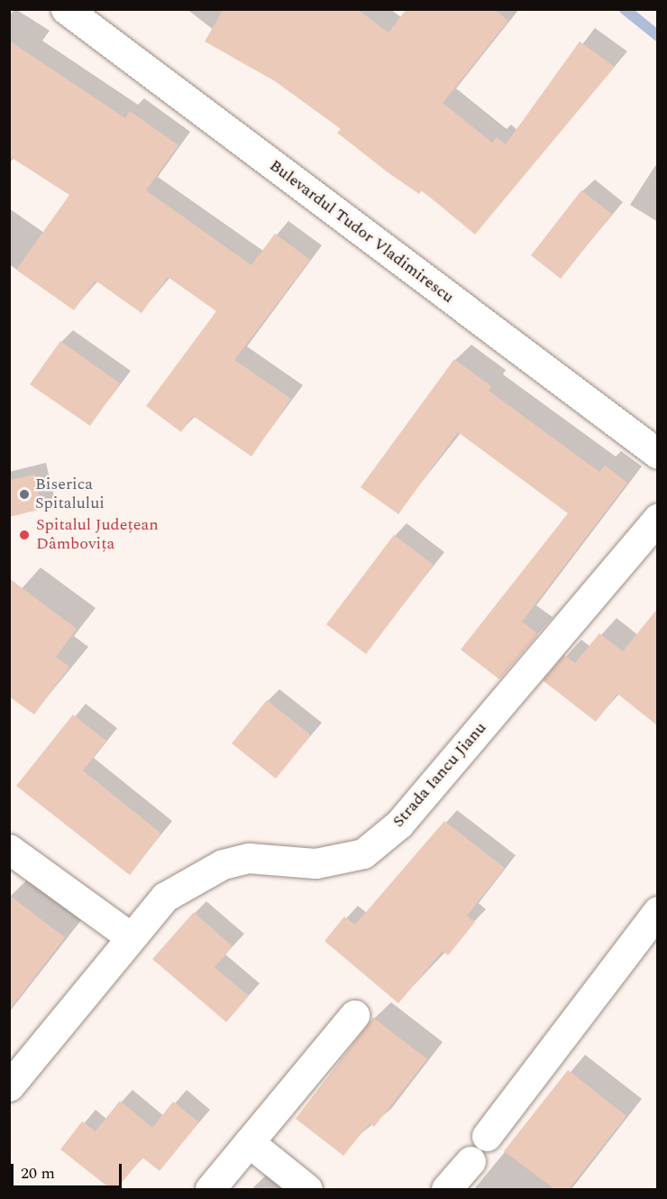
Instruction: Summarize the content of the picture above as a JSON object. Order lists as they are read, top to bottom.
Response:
{
  "streets": {
    "street": ["Bulevardul Tudor Vladimirescu", "Strada Iancu Jianu"]
  },
  "places": ["Biserica Spitalului", "Spitalul Județean Dâmbovița"],
  "scale_bar": "20 m"
}
